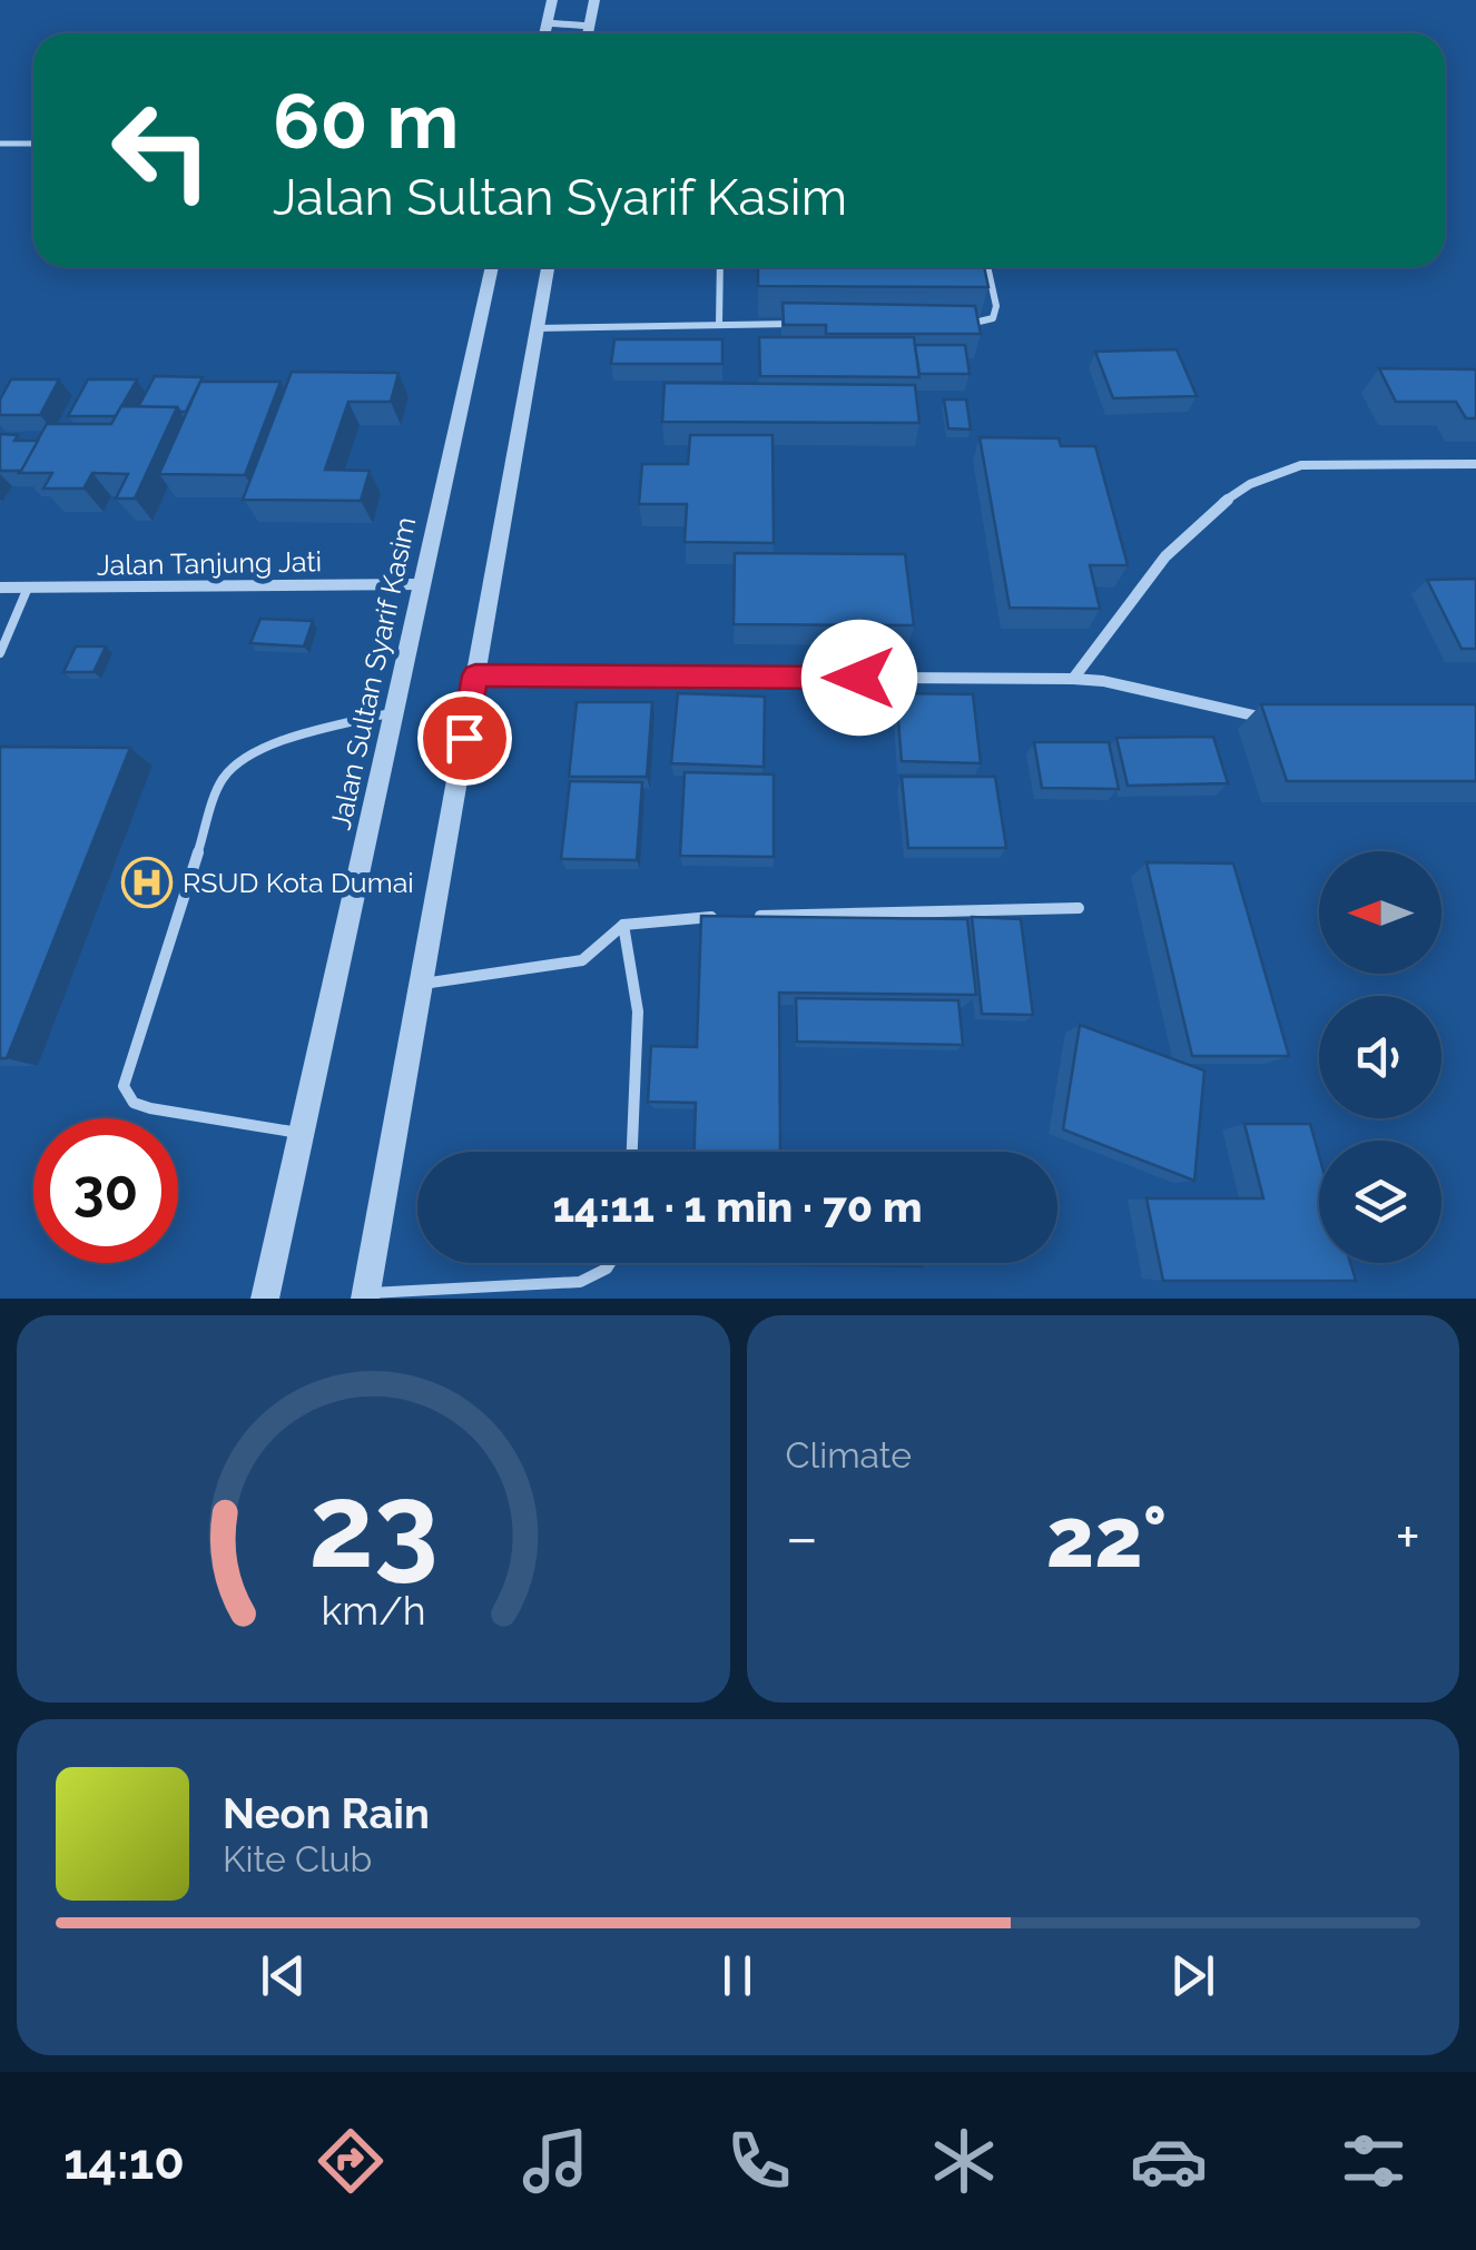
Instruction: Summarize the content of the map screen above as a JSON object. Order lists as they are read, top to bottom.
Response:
{
  "streets": {
    "street": ["Jalan Tanjung Jati", "Jalan Sultan Syarif Kasim"]
  },
  "crossings": [
    ["Jalan Tanjung Jati", "Jalan Sultan Syarif Kasim"]
  ],
  "places": {
    "hospital": ["RSUD Kota Dumai"]
  },
  "north": "left",
  "page": {
    "turn": ["60 m", "Jalan Sultan Syarif Kasim"],
    "limit": "30",
    "trip": "14:11 · 1 min · 70 m",
    "tile": "Climate",
    "heat": ["−", "22°", "+"],
    "song": ["Neon Rain", "Kite Club"],
    "tabs": "14:10",
    "gauge": ["23", "km/h"]
  }
}
